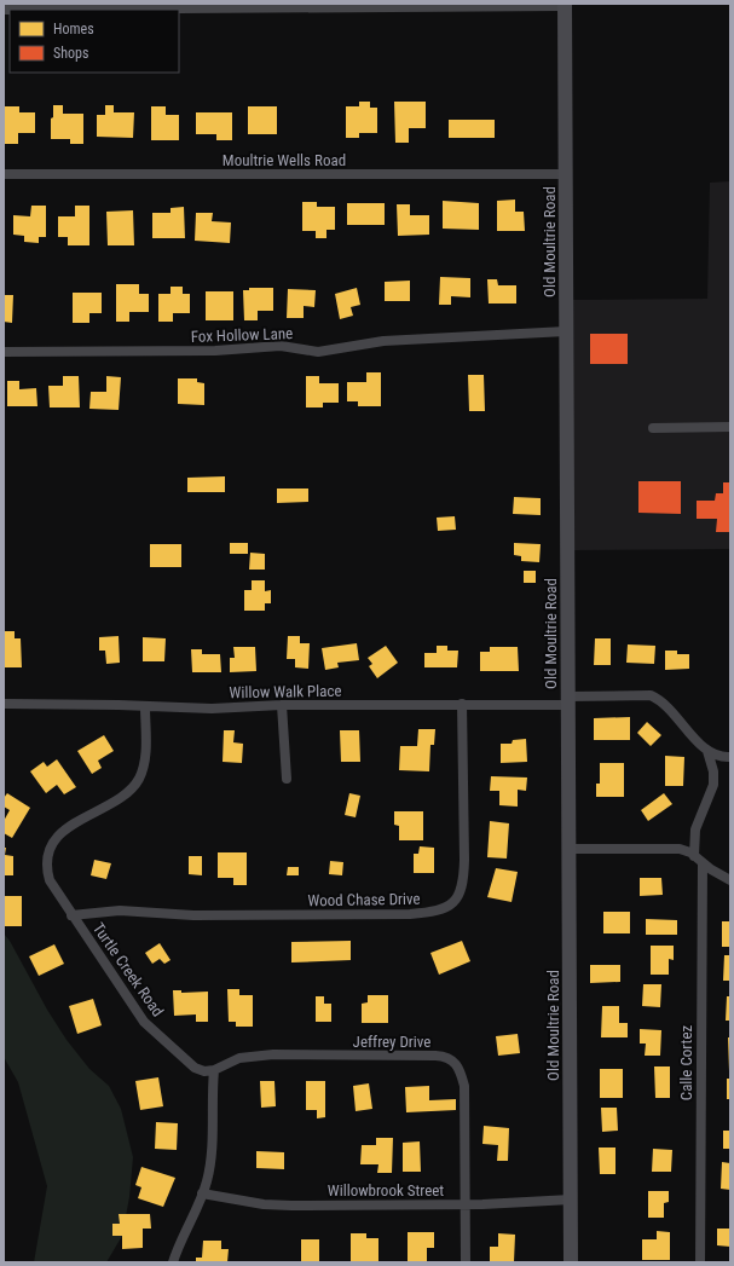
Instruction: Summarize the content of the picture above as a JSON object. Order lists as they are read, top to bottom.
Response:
{
  "streets": {
    "main road": ["Old Moultrie Road"],
    "street": [
      "Moultrie Wells Road",
      "Fox Hollow Lane",
      "Willow Walk Place",
      "Wood Chase Drive",
      "Turtle Creek Road",
      "Jeffrey Drive",
      "Calle Cortez",
      "Willowbrook Street"
    ]
  },
  "crossings": [
    ["Moultrie Wells Road", "Old Moultrie Road"],
    ["Old Moultrie Road", "Fox Hollow Lane"],
    ["Old Moultrie Road", "Willow Walk Place"],
    ["Old Moultrie Road", "Willowbrook Street"],
    ["Willow Walk Place", "Wood Chase Drive"],
    ["Willow Walk Place", "Turtle Creek Road"],
    ["Wood Chase Drive", "Turtle Creek Road"],
    ["Turtle Creek Road", "Jeffrey Drive"],
    ["Jeffrey Drive", "Willowbrook Street"]
  ],
  "legend": ["Homes", "Shops"]
}
